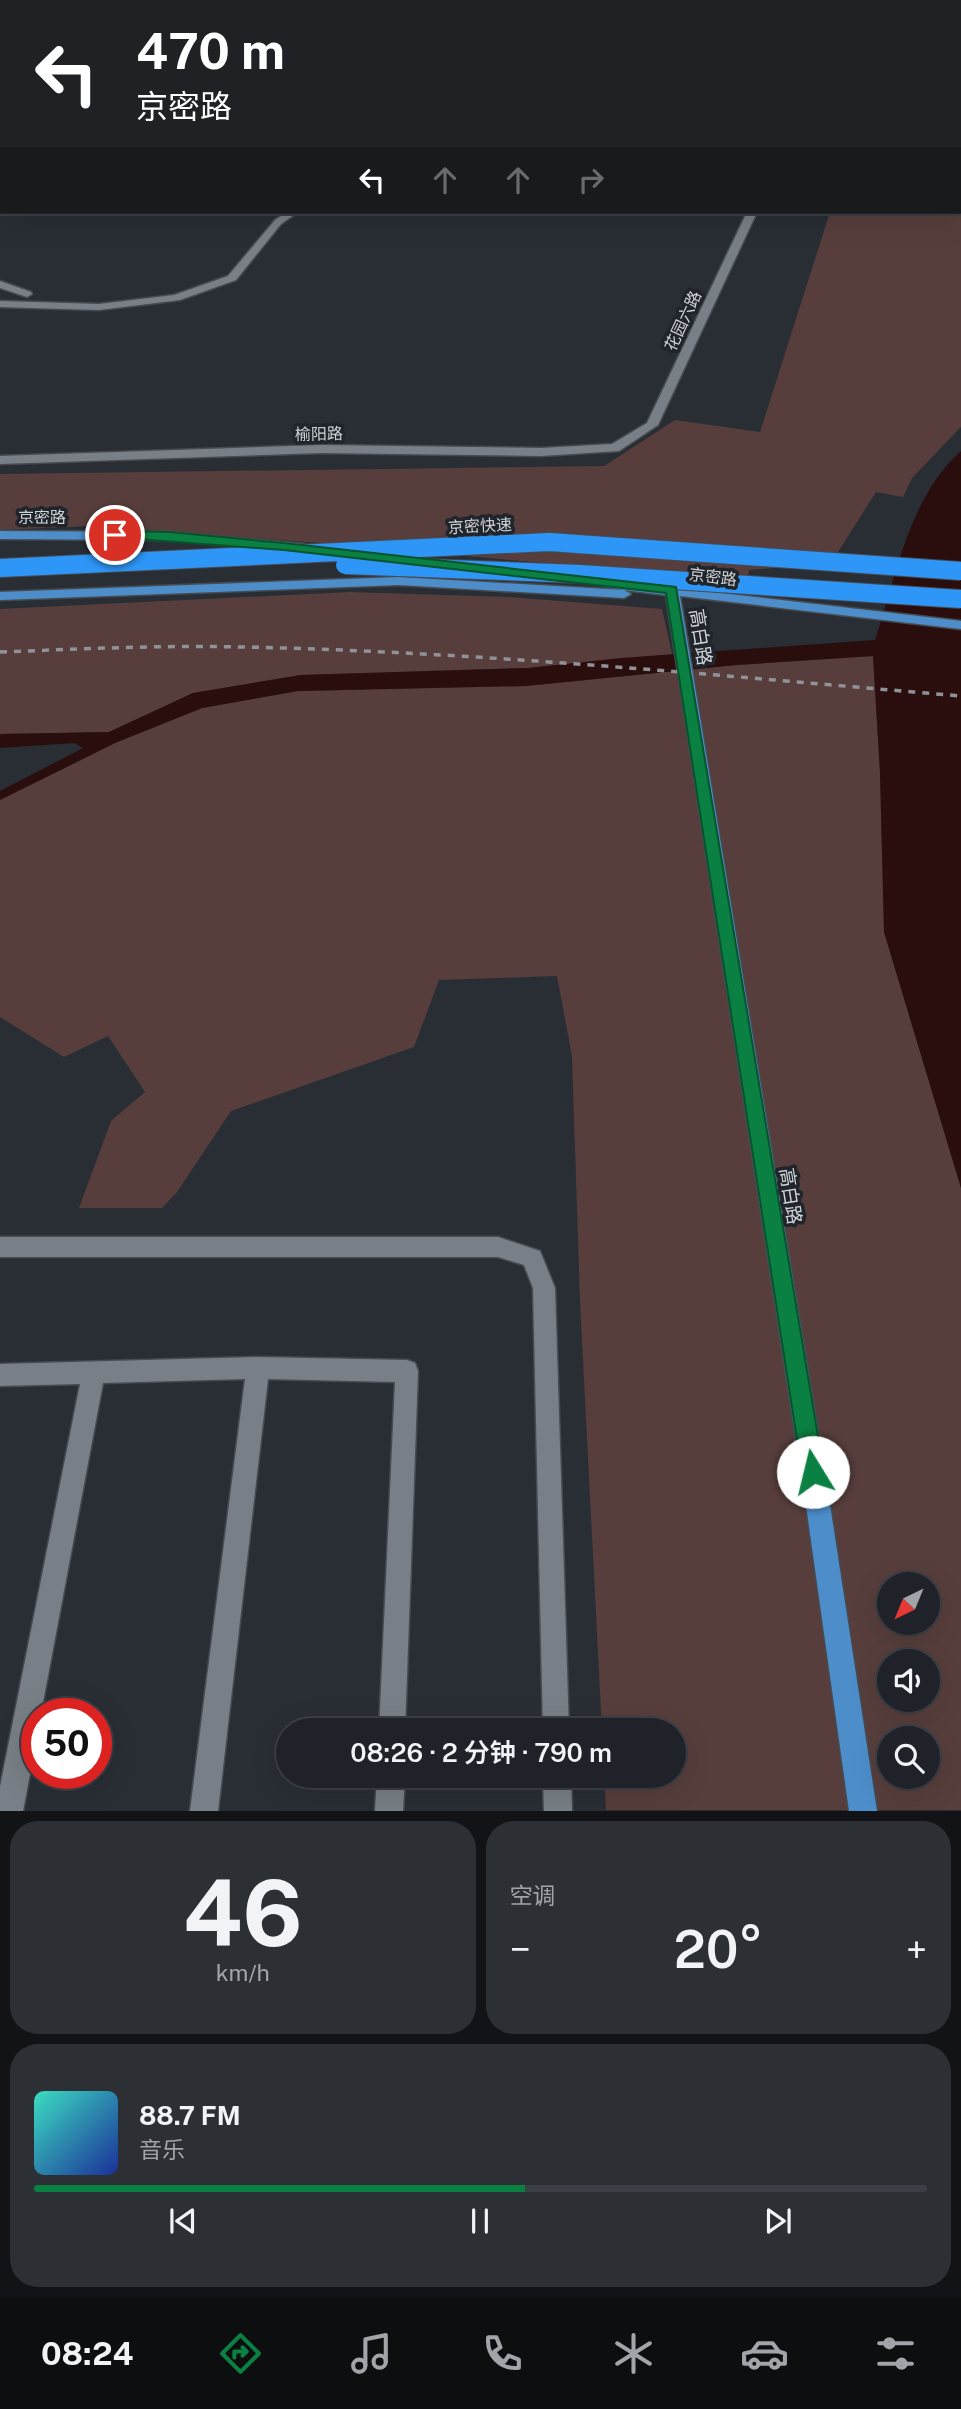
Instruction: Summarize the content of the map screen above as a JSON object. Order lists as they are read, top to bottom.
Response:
{
  "streets": {
    "highway": ["京密快速"],
    "main road": ["京密路", "高白路"],
    "street": ["花园六路", "榆阳路"]
  },
  "crossings": [
    ["花园六路", "榆阳路"],
    ["京密路", "高白路"]
  ],
  "north": "bottom left",
  "page": {
    "turn": ["470 m", "京密路"],
    "limit": "50",
    "trip": "08:26 · 2 分钟 · 790 m",
    "tile": [
      ["46", "km/h"],
      "空调"
    ],
    "heat": ["−", "20°", "+"],
    "song": ["88.7 FM", "音乐"],
    "tabs": "08:24"
  }
}
